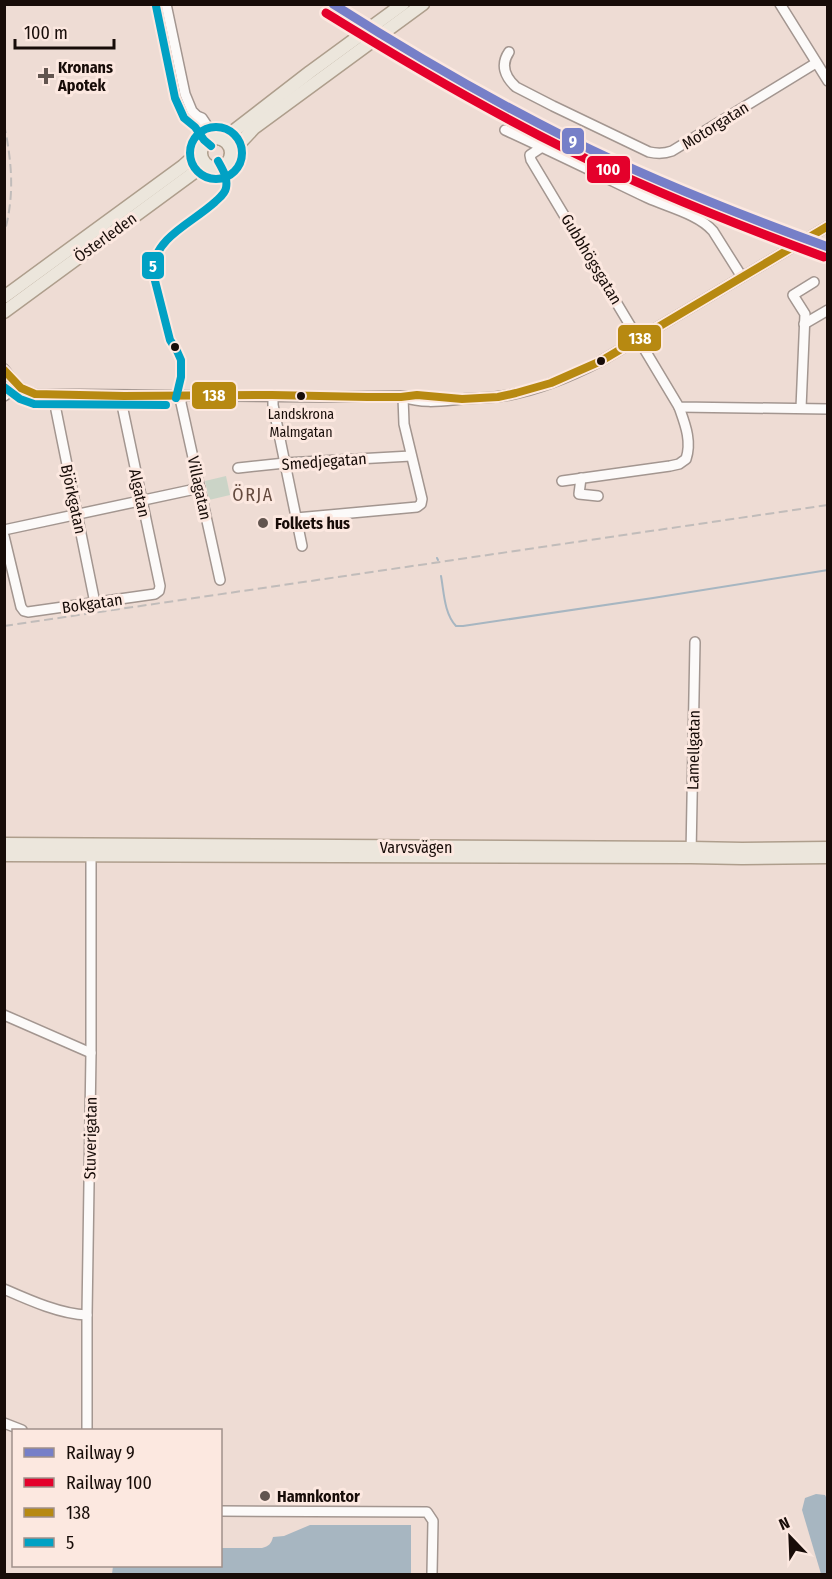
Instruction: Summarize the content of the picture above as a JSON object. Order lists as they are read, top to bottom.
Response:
{
  "streets": {
    "main road": ["Österleden", "Varvsvägen"],
    "street": [
      "Motorgatan",
      "Gubbhögsgatan",
      "Smedjegatan",
      "Villagatan",
      "Algatan",
      "Björkgatan",
      "Bokgatan",
      "Lamellgatan",
      "Stuverigatan"
    ]
  },
  "crossings": [
    ["Algatan", "Bokgatan"],
    ["Björkgatan", "Bokgatan"],
    ["Lamellgatan", "Varvsvägen"],
    ["Varvsvägen", "Stuverigatan"]
  ],
  "districts": ["ÖRJA"],
  "places": {
    "health": ["Kronans Apotek"],
    "other": ["Landskrona Malmgatan", "Folkets hus", "Hamnkontor"]
  },
  "lines": [
    "rail line 9",
    "transit line 5",
    "rail line 100",
    "transit line 138"
  ],
  "legend": [
    "Railway 9",
    "Railway 100",
    "138",
    "5"
  ],
  "scale_bar": "100 m",
  "north": "top left"
}
